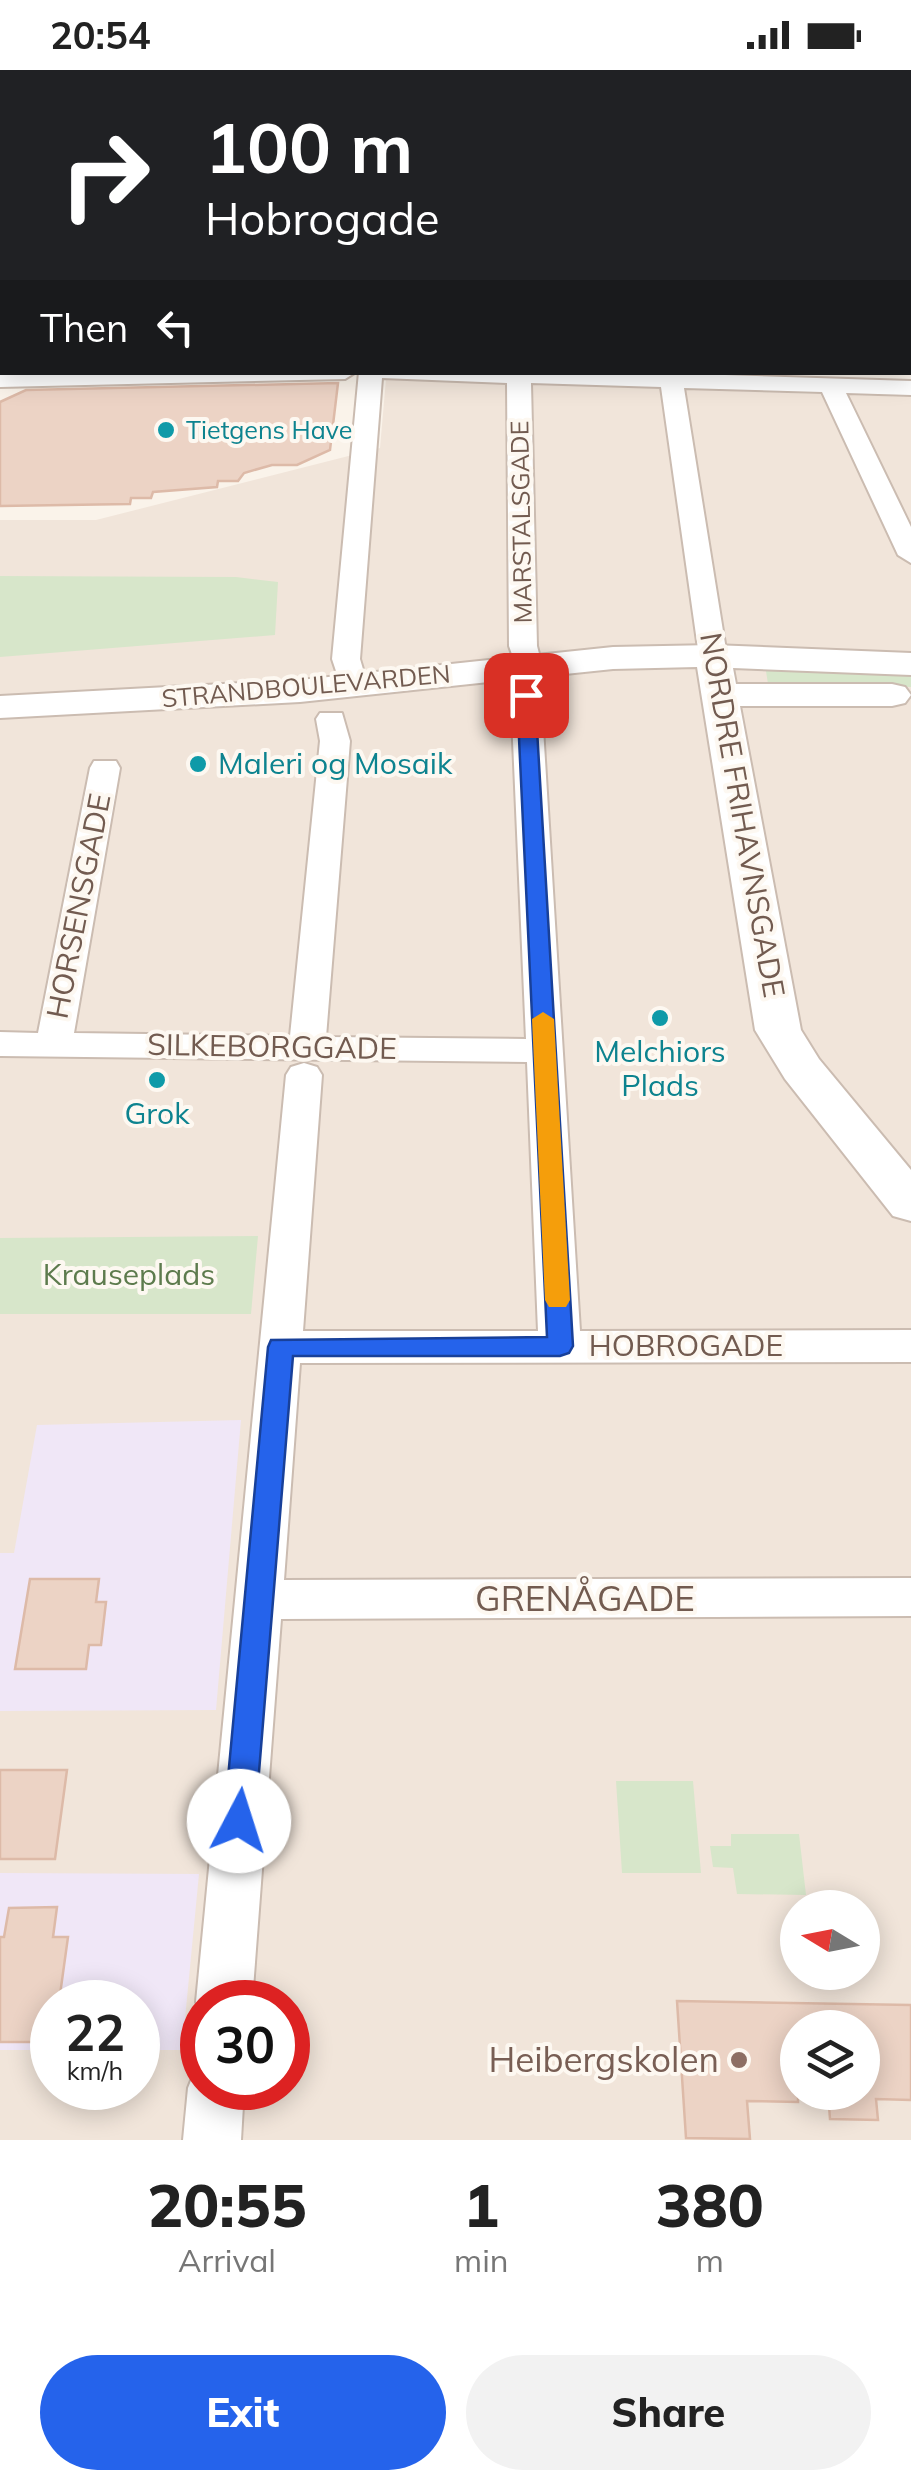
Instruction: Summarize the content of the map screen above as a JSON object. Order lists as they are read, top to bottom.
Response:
{
  "streets": {
    "street": [
      "MARSTALSGADE",
      "STRANDBOULEVARDEN",
      "NORDRE FRIHAVNSGADE",
      "HORSENSGADE",
      "SILKEBORGGADE",
      "HOBROGADE",
      "GRENÅGADE"
    ]
  },
  "crossings": [
    ["MARSTALSGADE", "STRANDBOULEVARDEN"],
    ["MARSTALSGADE", "SILKEBORGGADE"],
    ["MARSTALSGADE", "HOBROGADE"],
    ["STRANDBOULEVARDEN", "NORDRE FRIHAVNSGADE"],
    ["HORSENSGADE", "SILKEBORGGADE"]
  ],
  "parks": ["Krauseplads"],
  "places": [
    "Tietgens Have",
    "Maleri og Mosaik",
    "Melchiors Plads",
    "Grok",
    "Heibergskolen"
  ],
  "north": "left",
  "page": {
    "status": "20:54",
    "turn": ["100 m", "Hobrogade"],
    "then": "Then",
    "speed": "22 km/h",
    "limit": "30",
    "eta": [
      "20:55",
      "Arrival",
      "1",
      "min",
      "380",
      "m"
    ],
    "buttons": ["Exit", "Share"]
  }
}
